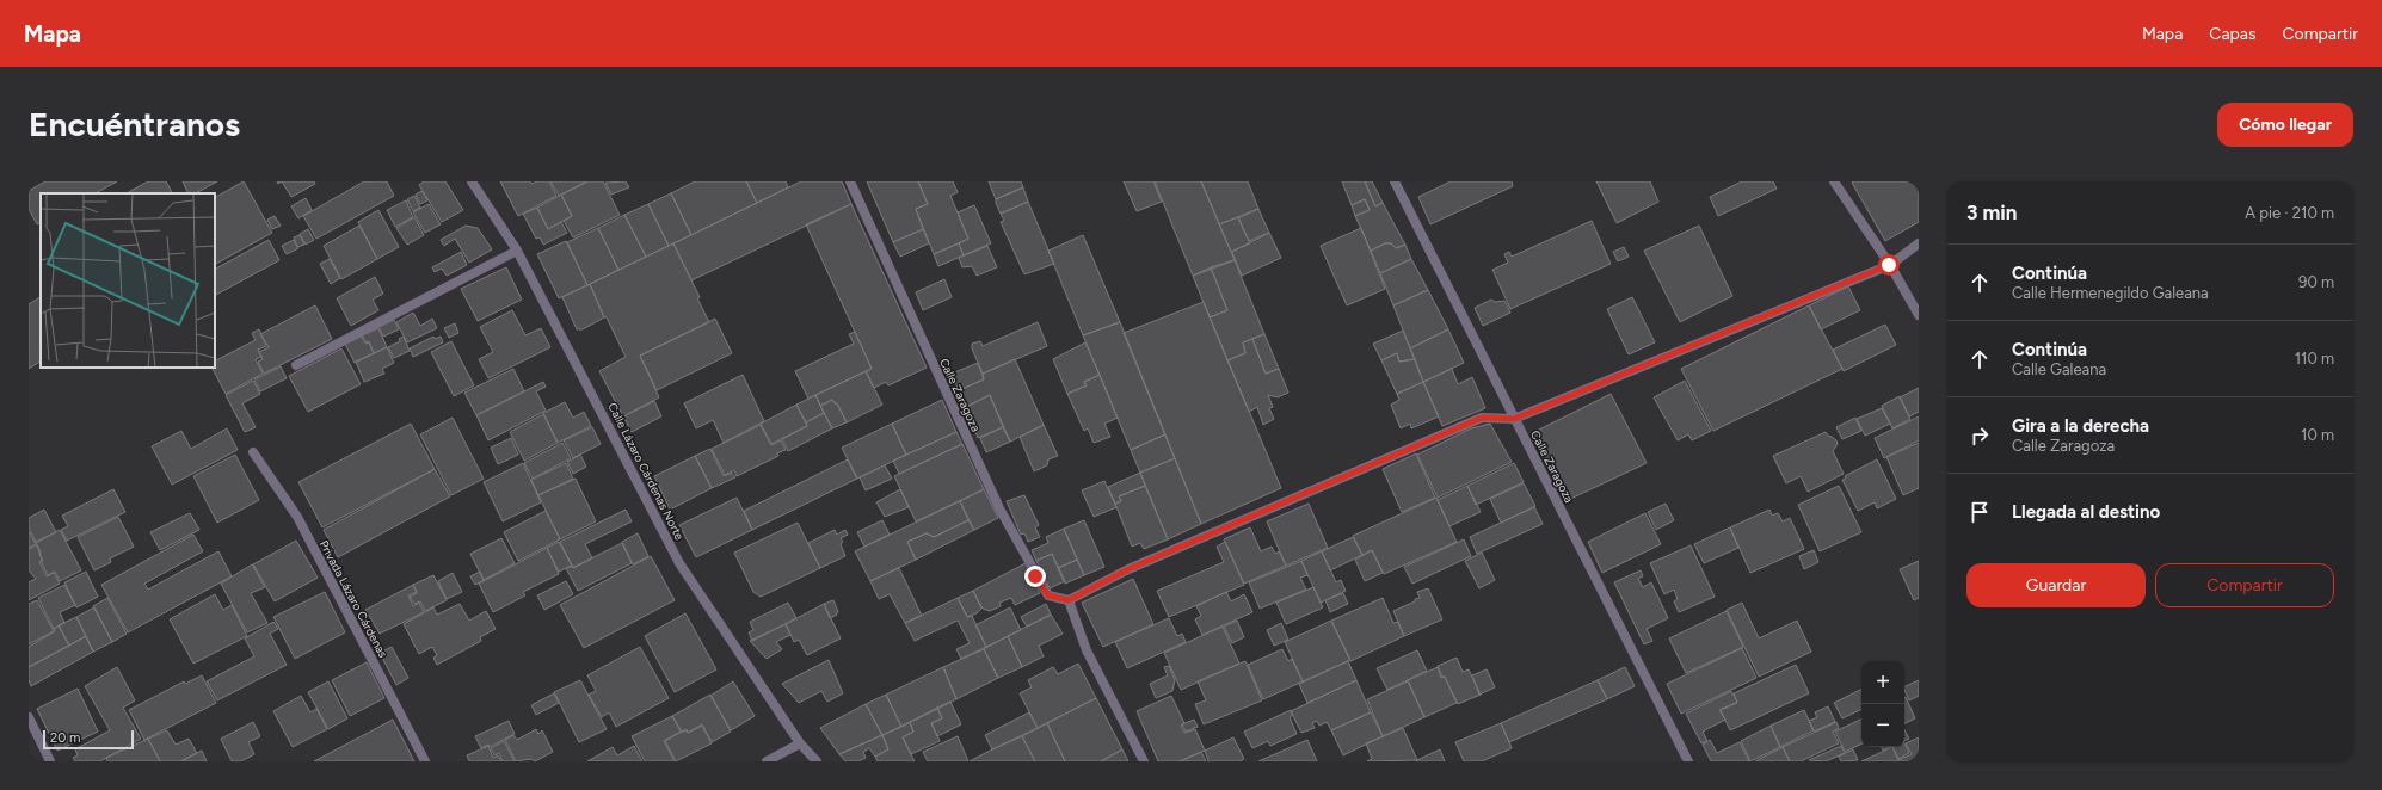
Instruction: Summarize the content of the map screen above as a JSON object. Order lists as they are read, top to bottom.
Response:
{
  "streets": {
    "street": ["Calle Zaragoza", "Calle Lázaro Cárdenas Norte", "Privada Lázaro Cárdenas"]
  },
  "scale_bar": "20 m",
  "page": {
    "header": "Mapa",
    "nav": ["Mapa", "Capas", "Compartir"],
    "buttons": [
      "Cómo llegar",
      ["Guardar", "Compartir"]
    ],
    "title": "Encuéntranos",
    "heading": ["3 min", "A pie · 210 m"],
    "list": [
      ["Continúa", "Calle Hermenegildo Galeana", "90 m"],
      ["Continúa", "Calle Galeana", "110 m"],
      ["Gira a la derecha", "Calle Zaragoza", "10 m"],
      "Llegada al destino"
    ],
    "map_buttons": ["+", "−"],
    "scale": "20 m"
  }
}
